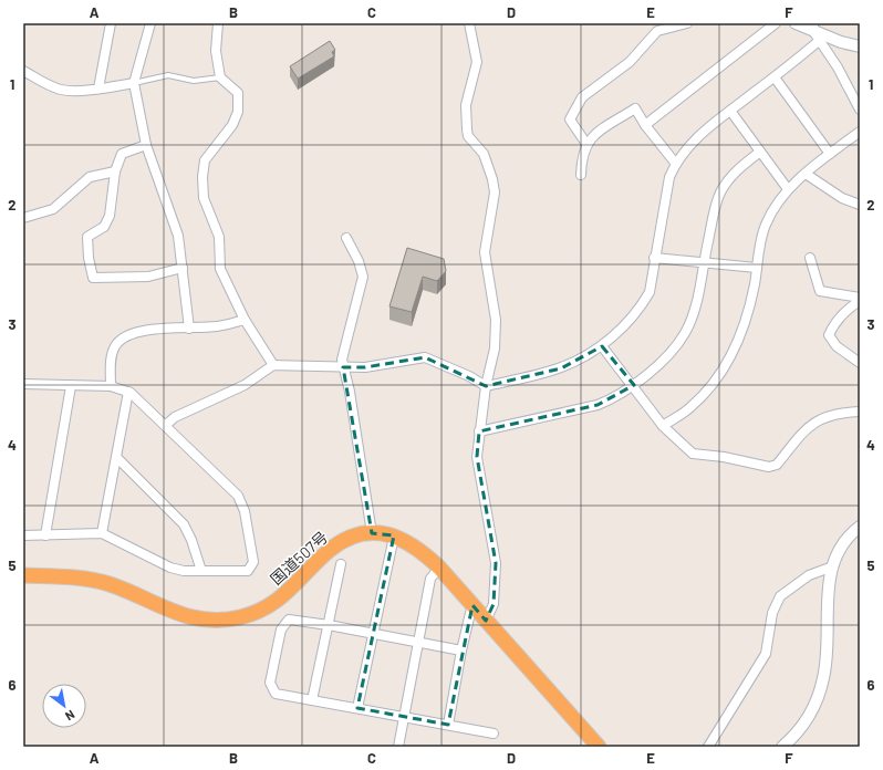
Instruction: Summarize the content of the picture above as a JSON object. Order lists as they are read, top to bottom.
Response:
{
  "streets": {
    "highway": ["国道507号"]
  },
  "north": "bottom right",
  "grid": {
    "columns": [
      "A",
      "B",
      "C",
      "D",
      "E",
      "F"
    ],
    "rows": [
      "1",
      "2",
      "3",
      "4",
      "5",
      "6"
    ]
  }
}
